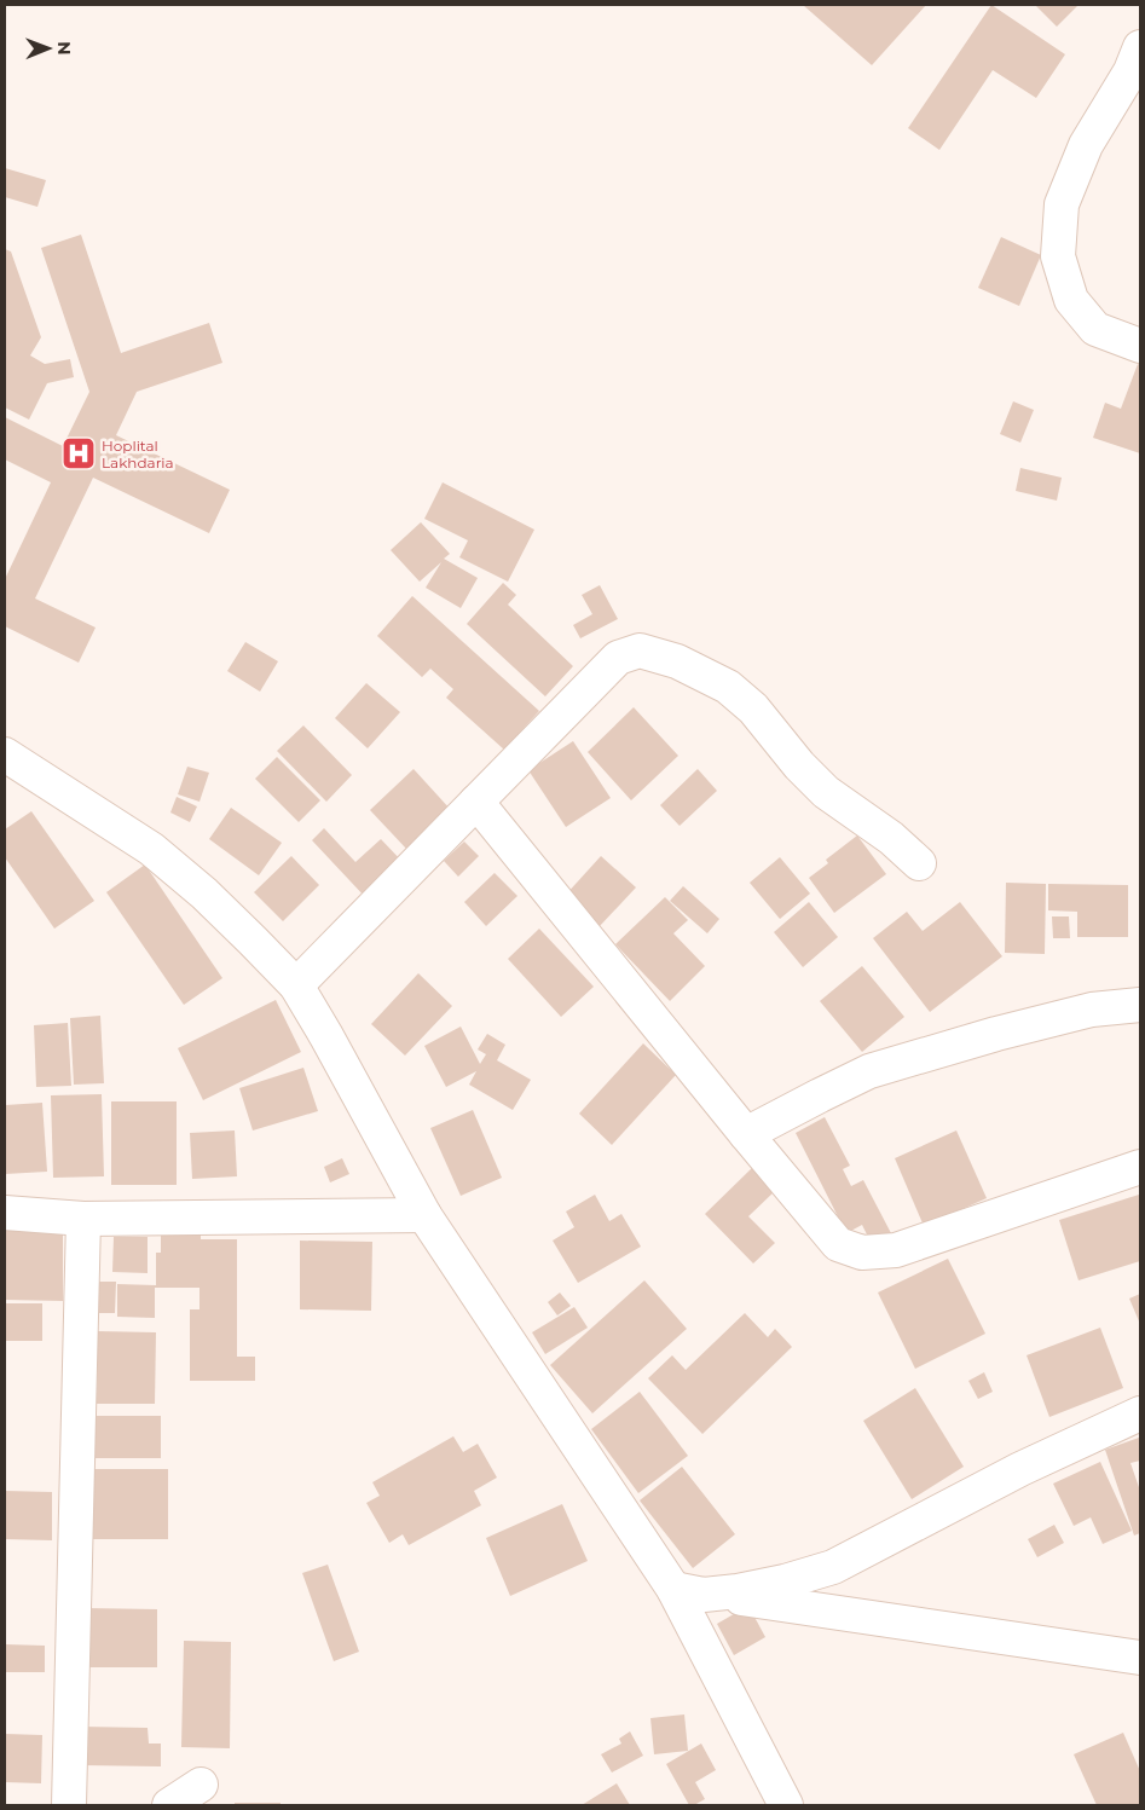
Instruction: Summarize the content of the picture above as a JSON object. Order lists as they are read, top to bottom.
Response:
{
  "places": {
    "hospital": ["Hoplital Lakhdaria"]
  },
  "north": "right"
}
